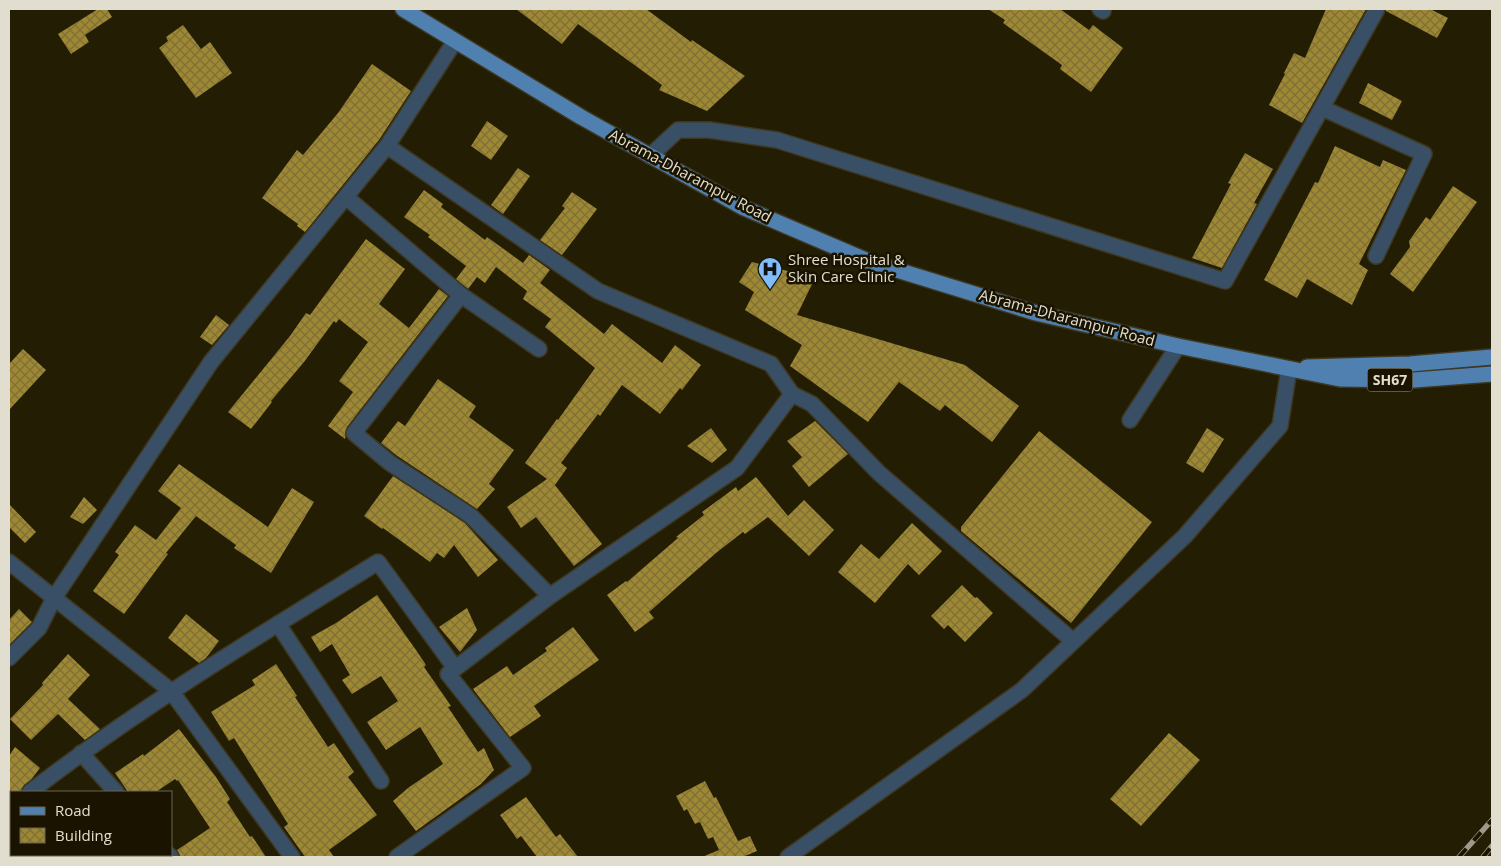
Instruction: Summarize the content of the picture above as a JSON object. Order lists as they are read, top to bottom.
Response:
{
  "streets": {
    "main road": ["Abrama-Dharampur Road", "SH67"]
  },
  "crossings": [
    ["Abrama-Dharampur Road", "SH67"]
  ],
  "places": {
    "hospital": ["Shree Hospital & Skin Care Clinic"]
  },
  "legend": ["Road", "Building"]
}
